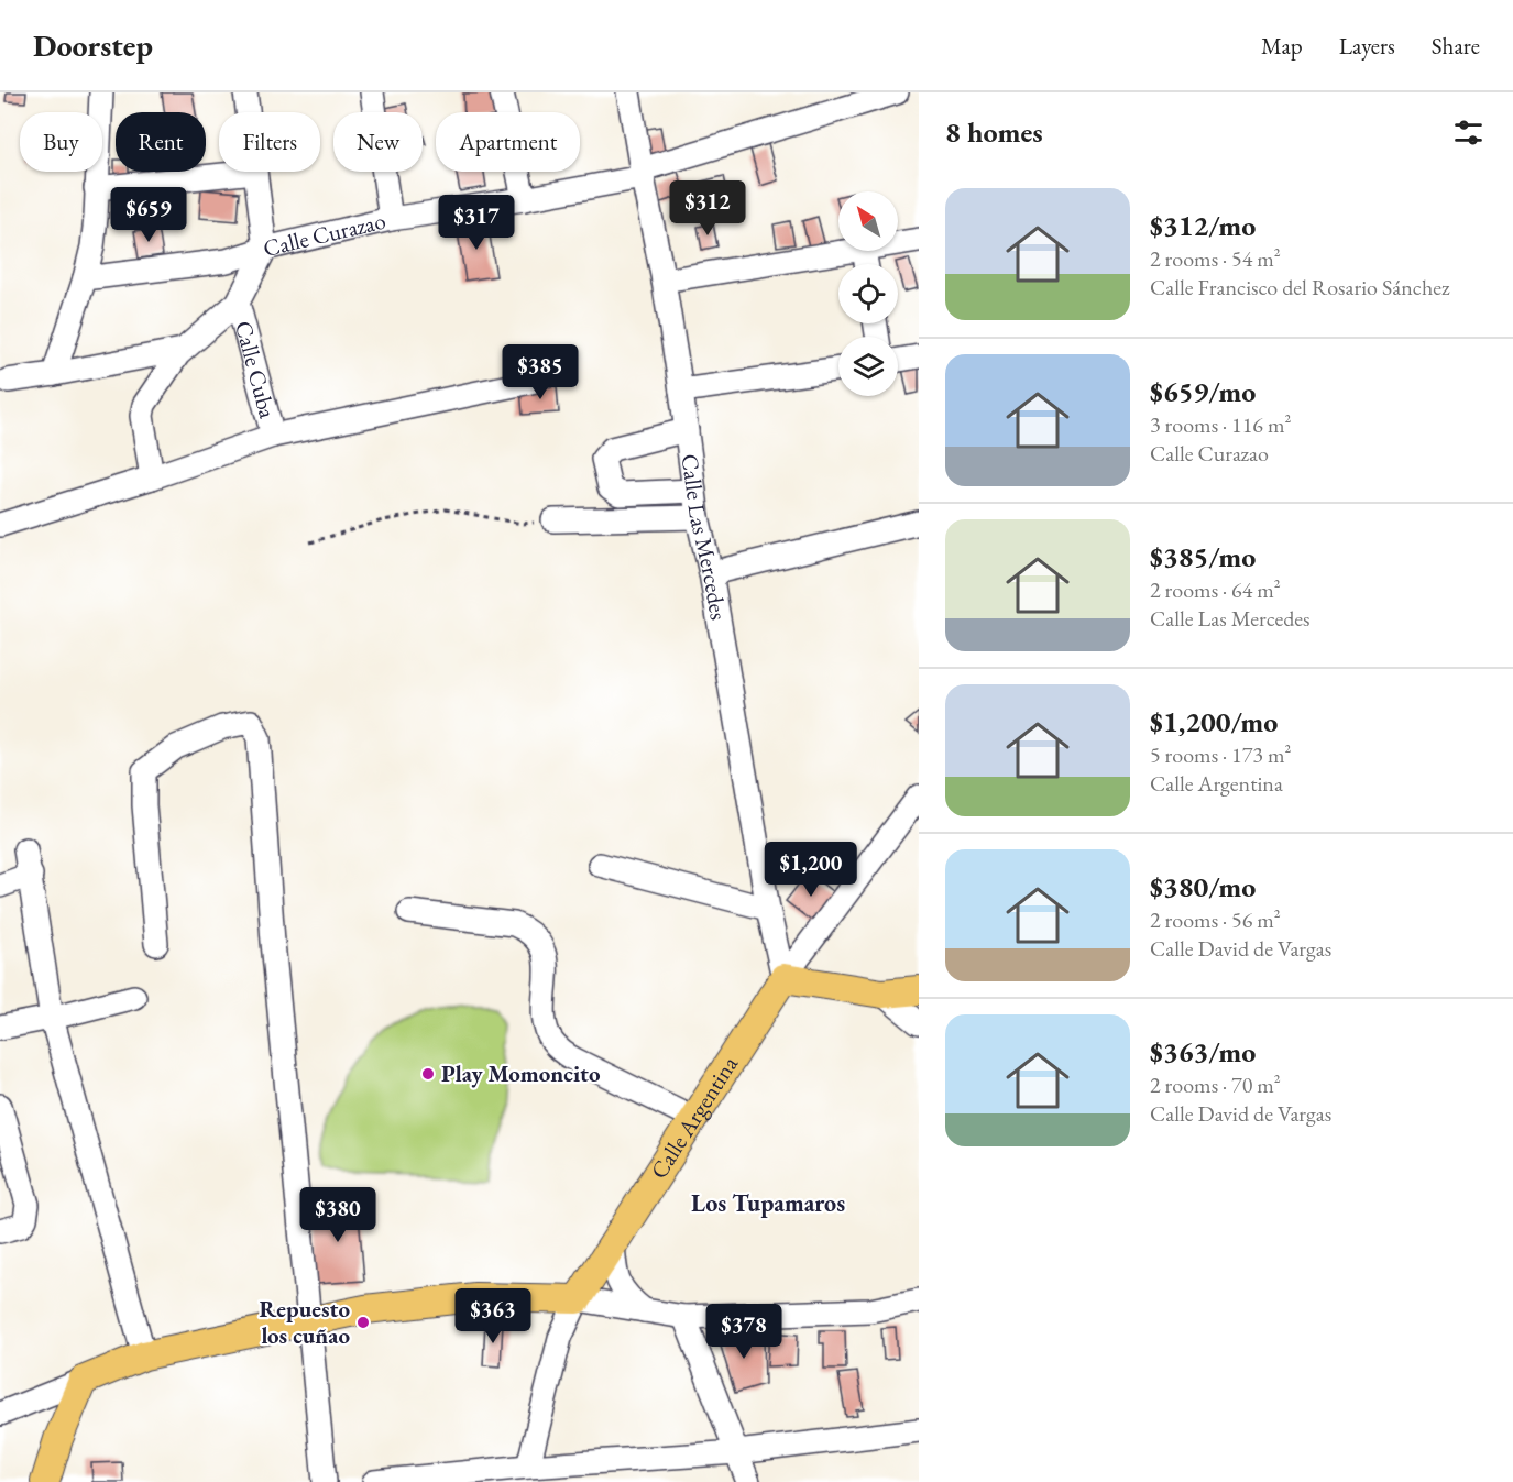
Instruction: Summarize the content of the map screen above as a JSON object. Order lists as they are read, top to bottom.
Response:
{
  "streets": {
    "main road": ["Calle Argentina"],
    "street": ["Calle Curazao", "Calle Cuba", "Calle Las Mercedes"]
  },
  "crossings": [
    ["Calle Curazao", "Calle Las Mercedes"],
    ["Calle Las Mercedes", "Calle Argentina"]
  ],
  "districts": ["Los Tupamaros"],
  "places": ["Play Momoncito", "Repuesto los cuñao"],
  "north": "top left",
  "page": {
    "header": "Doorstep",
    "nav": ["Map", "Layers", "Share"],
    "heading": "8 homes",
    "chip": [
      "Buy",
      "Rent",
      "Filters",
      "New",
      "Apartment"
    ],
    "list": [
      {
        "name": "$312/mo",
        "note": "2 rooms · 54 m² · Calle Francisco del Rosario Sánchez"
      },
      {
        "name": "$659/mo",
        "note": "3 rooms · 116 m² · Calle Curazao"
      },
      {
        "name": "$385/mo",
        "note": "2 rooms · 64 m² · Calle Las Mercedes"
      },
      {
        "name": "$1,200/mo",
        "note": "5 rooms · 173 m² · Calle Argentina"
      },
      {
        "name": "$380/mo",
        "note": "2 rooms · 56 m² · Calle David de Vargas"
      },
      {
        "name": "$363/mo",
        "note": "2 rooms · 70 m² · Calle David de Vargas"
      }
    ],
    "price": [
      "$312",
      "$659",
      "$317",
      "$385",
      "$1,200",
      "$380",
      "$363",
      "$378"
    ]
  }
}
